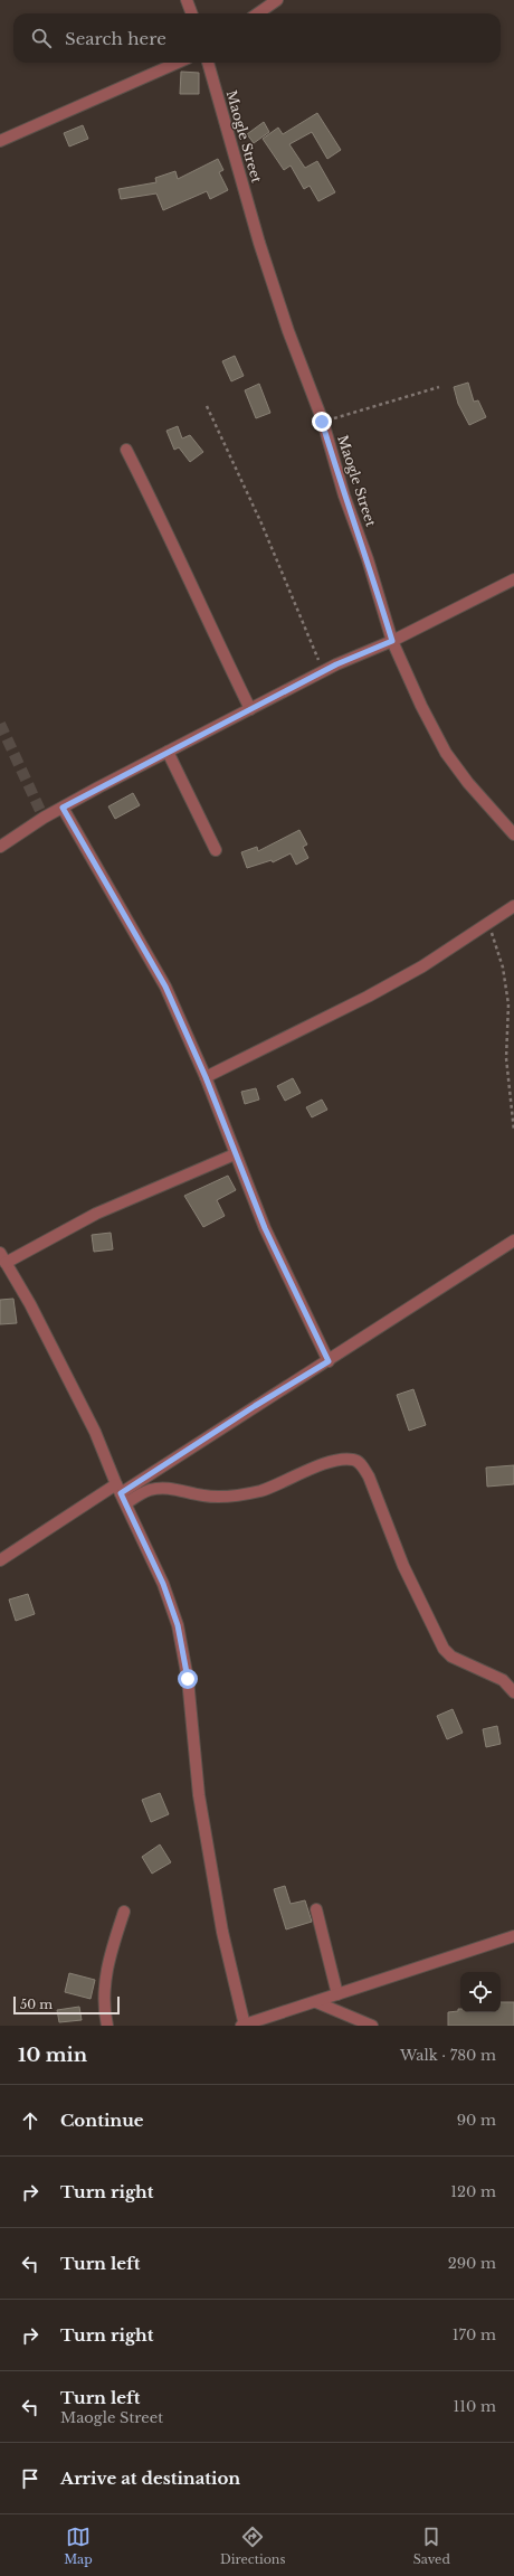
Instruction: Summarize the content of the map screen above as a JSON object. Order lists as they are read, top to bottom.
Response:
{
  "streets": {
    "street": ["Maogle Street"]
  },
  "scale_bar": "50 m",
  "page": {
    "search": "Search here",
    "scale": "50 m",
    "heading": ["10 min", "Walk · 780 m"],
    "list": [
      ["Continue", "90 m"],
      ["Turn right", "120 m"],
      ["Turn left", "290 m"],
      ["Turn right", "170 m"],
      ["Turn left", "Maogle Street", "110 m"],
      "Arrive at destination"
    ],
    "nav": ["Map", "Directions", "Saved"]
  }
}
